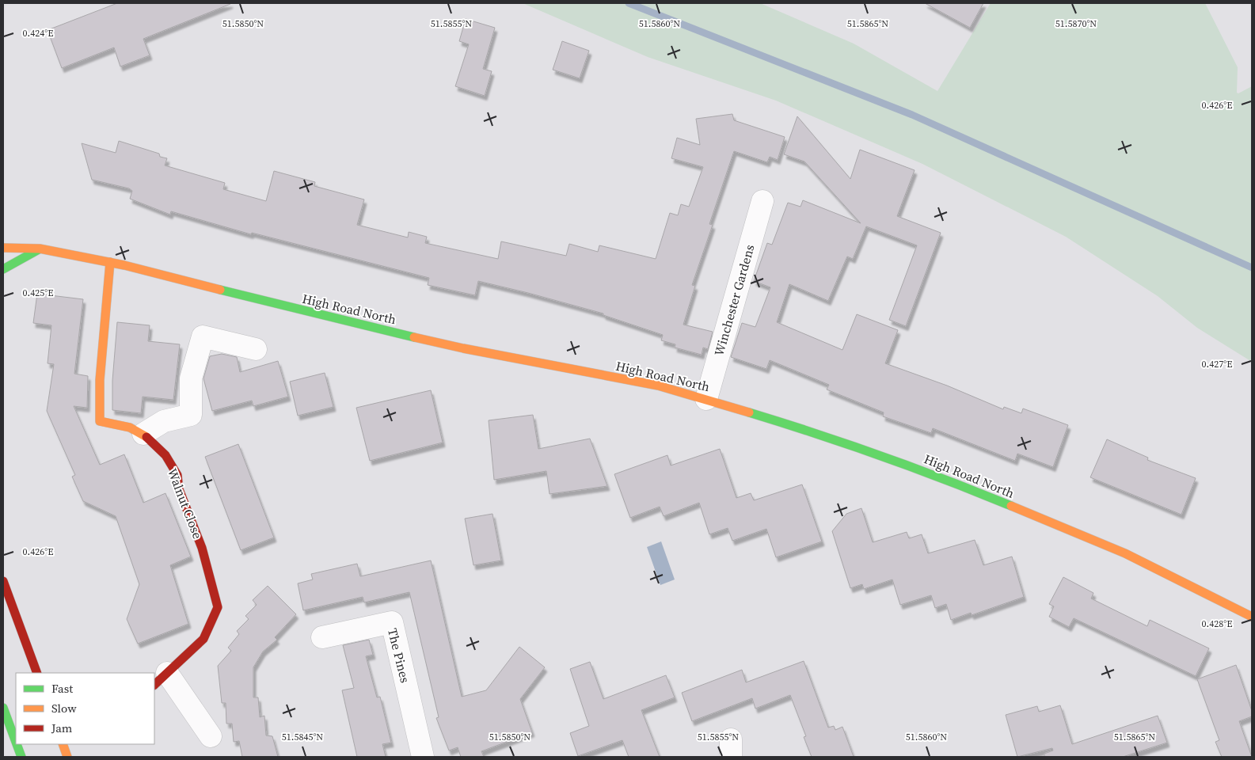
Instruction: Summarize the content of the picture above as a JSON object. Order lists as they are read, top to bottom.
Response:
{
  "streets": {
    "main road": ["High Road North", "Walnut Close"],
    "street": ["Winchester Gardens", "The Pines"]
  },
  "crossings": [
    ["Winchester Gardens", "High Road North"],
    ["High Road North", "Walnut Close"]
  ],
  "legend": ["Fast", "Slow", "Jam"],
  "coordinates": [
    "51.5850°N",
    "51.5855°N",
    "51.5860°N",
    "51.5865°N",
    "51.5870°N",
    "0.424°E",
    "0.426°E",
    "0.425°E",
    "0.427°E",
    "0.428°E",
    "51.5845°N"
  ]
}
